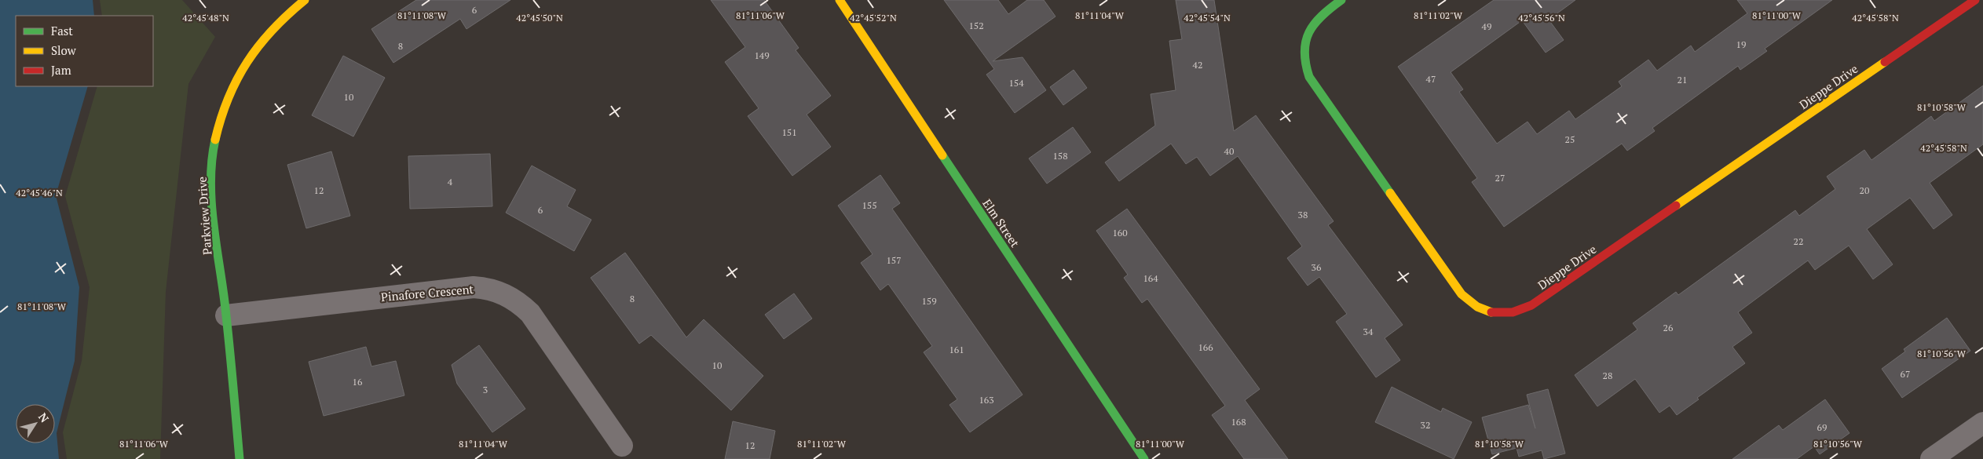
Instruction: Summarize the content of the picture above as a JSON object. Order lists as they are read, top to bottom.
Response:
{
  "streets": {
    "street": [
      "Dieppe Drive",
      "Parkview Drive",
      "Elm Street",
      "Pinafore Crescent"
    ]
  },
  "crossings": [
    ["Parkview Drive", "Pinafore Crescent"]
  ],
  "house_numbers": [
    "6",
    "152",
    "49",
    "19",
    "8",
    "149",
    "42",
    "47",
    "21",
    "154",
    "10",
    "151",
    "25",
    "40",
    "158",
    "27",
    "4",
    "12",
    "20",
    "155",
    "6",
    "38",
    "160",
    "22",
    "157",
    "36",
    "164",
    "8",
    "159",
    "26",
    "34",
    "166",
    "161",
    "10",
    "67",
    "28",
    "16",
    "3",
    "163",
    "168",
    "32",
    "69",
    "12"
  ],
  "legend": ["Fast", "Slow", "Jam"],
  "north": "top right",
  "coordinates": [
    "81°11'00\"W",
    "81°11'08\"W",
    "81°11'06\"W",
    "81°11'04\"W",
    "81°11'02\"W",
    "42°45'54\"N",
    "42°45'58\"N",
    "42°45'48\"N",
    "42°45'50\"N",
    "42°45'52\"N",
    "42°45'56\"N",
    "81°10'58\"W",
    "42°45'46\"N",
    "81°10'56\"W"
  ]
}
